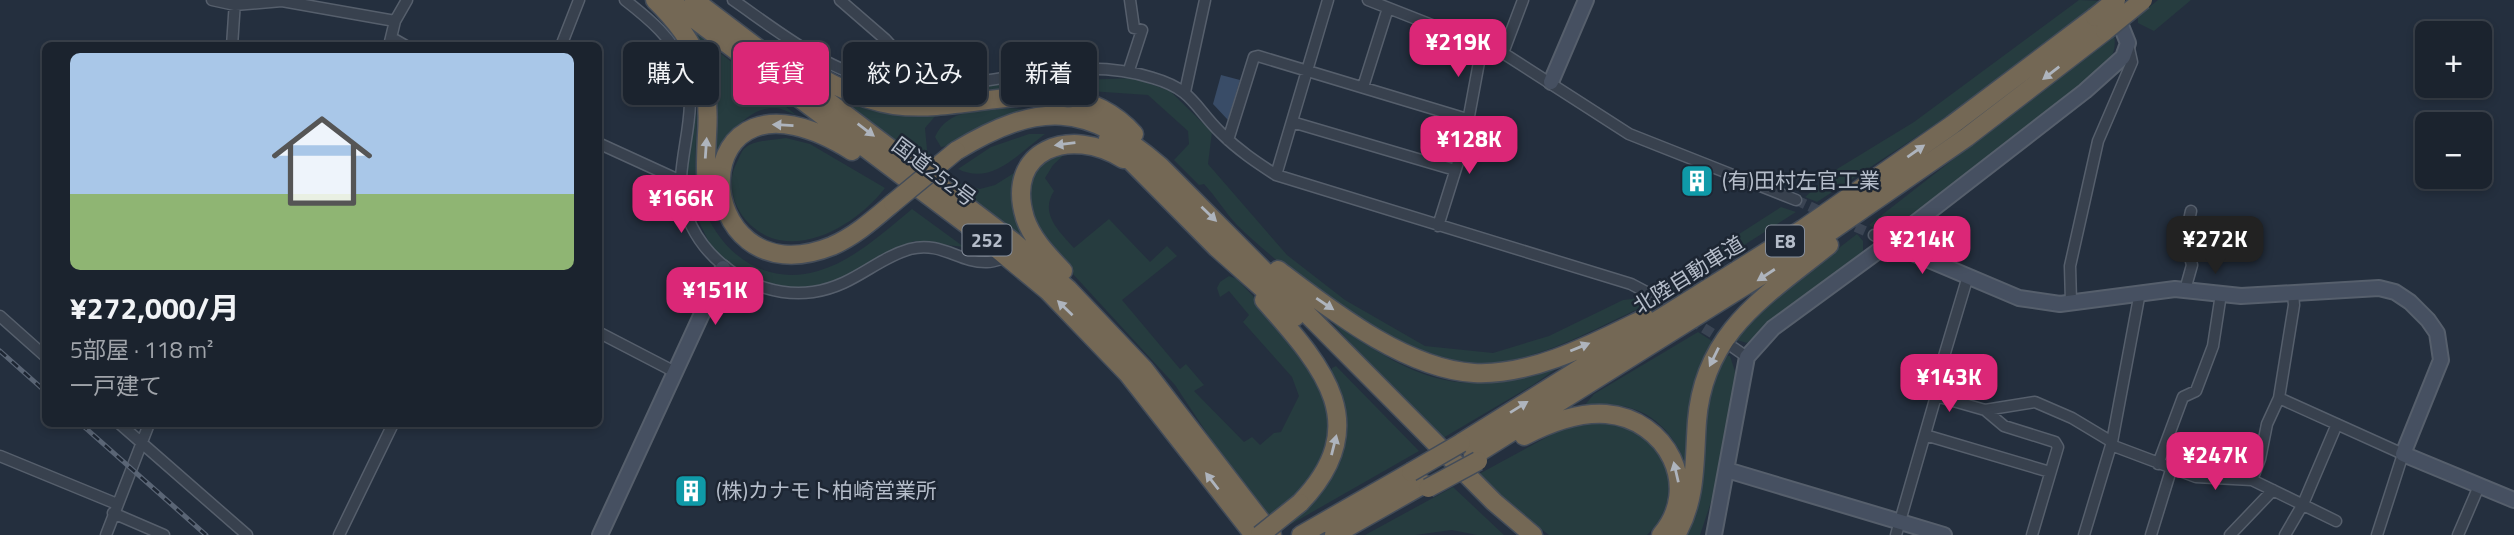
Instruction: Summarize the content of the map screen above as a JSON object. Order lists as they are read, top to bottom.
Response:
{
  "streets": {
    "highway": [
      "国道252号",
      "252",
      "E8",
      "北陸自動車道"
    ]
  },
  "places": {
    "building": ["(有)田村左官工業", "(株)カナモト柏崎営業所"]
  },
  "page": {
    "price": [
      "¥219K",
      "¥128K",
      "¥166K",
      "¥214K",
      "¥272K",
      "¥151K",
      "¥143K",
      "¥247K"
    ],
    "map_buttons": ["+", "−"],
    "chip": [
      "購入",
      "賃貸",
      "絞り込み",
      "新着"
    ],
    "list": [
      {
        "name": "¥272,000/月",
        "note": "5部屋 · 118 m² · 一戸建て"
      }
    ]
  }
}
